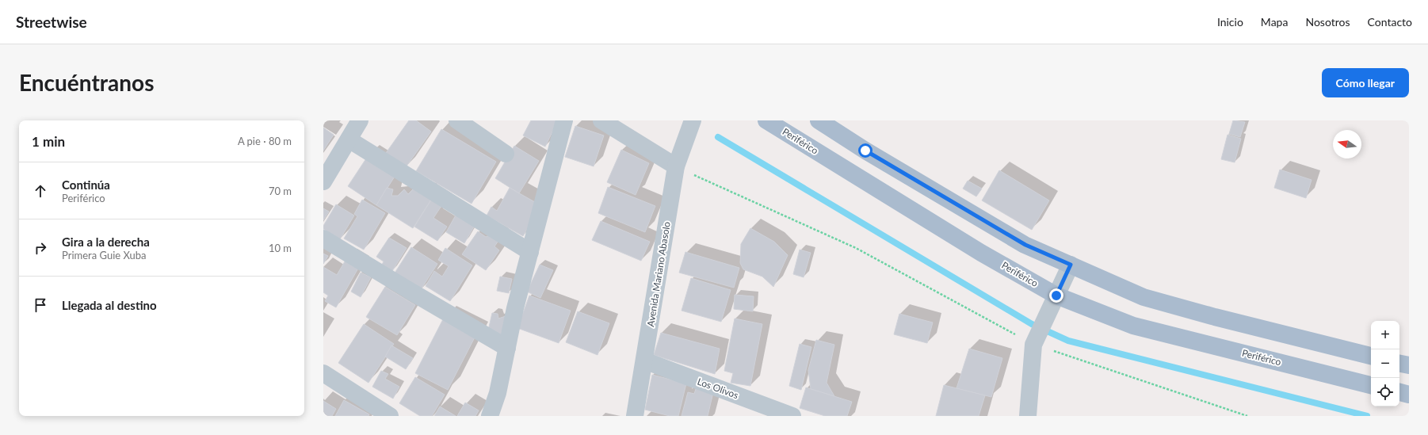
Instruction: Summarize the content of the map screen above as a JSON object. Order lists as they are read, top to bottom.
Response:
{
  "streets": {
    "main road": ["Periférico"],
    "street": ["Avenida Mariano Abasolo", "Los Olivos"]
  },
  "crossings": [
    ["Avenida Mariano Abasolo", "Los Olivos"]
  ],
  "north": "left",
  "page": {
    "header": "Streetwise",
    "nav": [
      "Inicio",
      "Mapa",
      "Nosotros",
      "Contacto"
    ],
    "buttons": "Cómo llegar",
    "title": "Encuéntranos",
    "heading": ["1 min", "A pie · 80 m"],
    "list": [
      ["Continúa", "Periférico", "70 m"],
      ["Gira a la derecha", "Primera Guie Xuba", "10 m"],
      "Llegada al destino"
    ],
    "map_buttons": ["+", "−"]
  }
}
